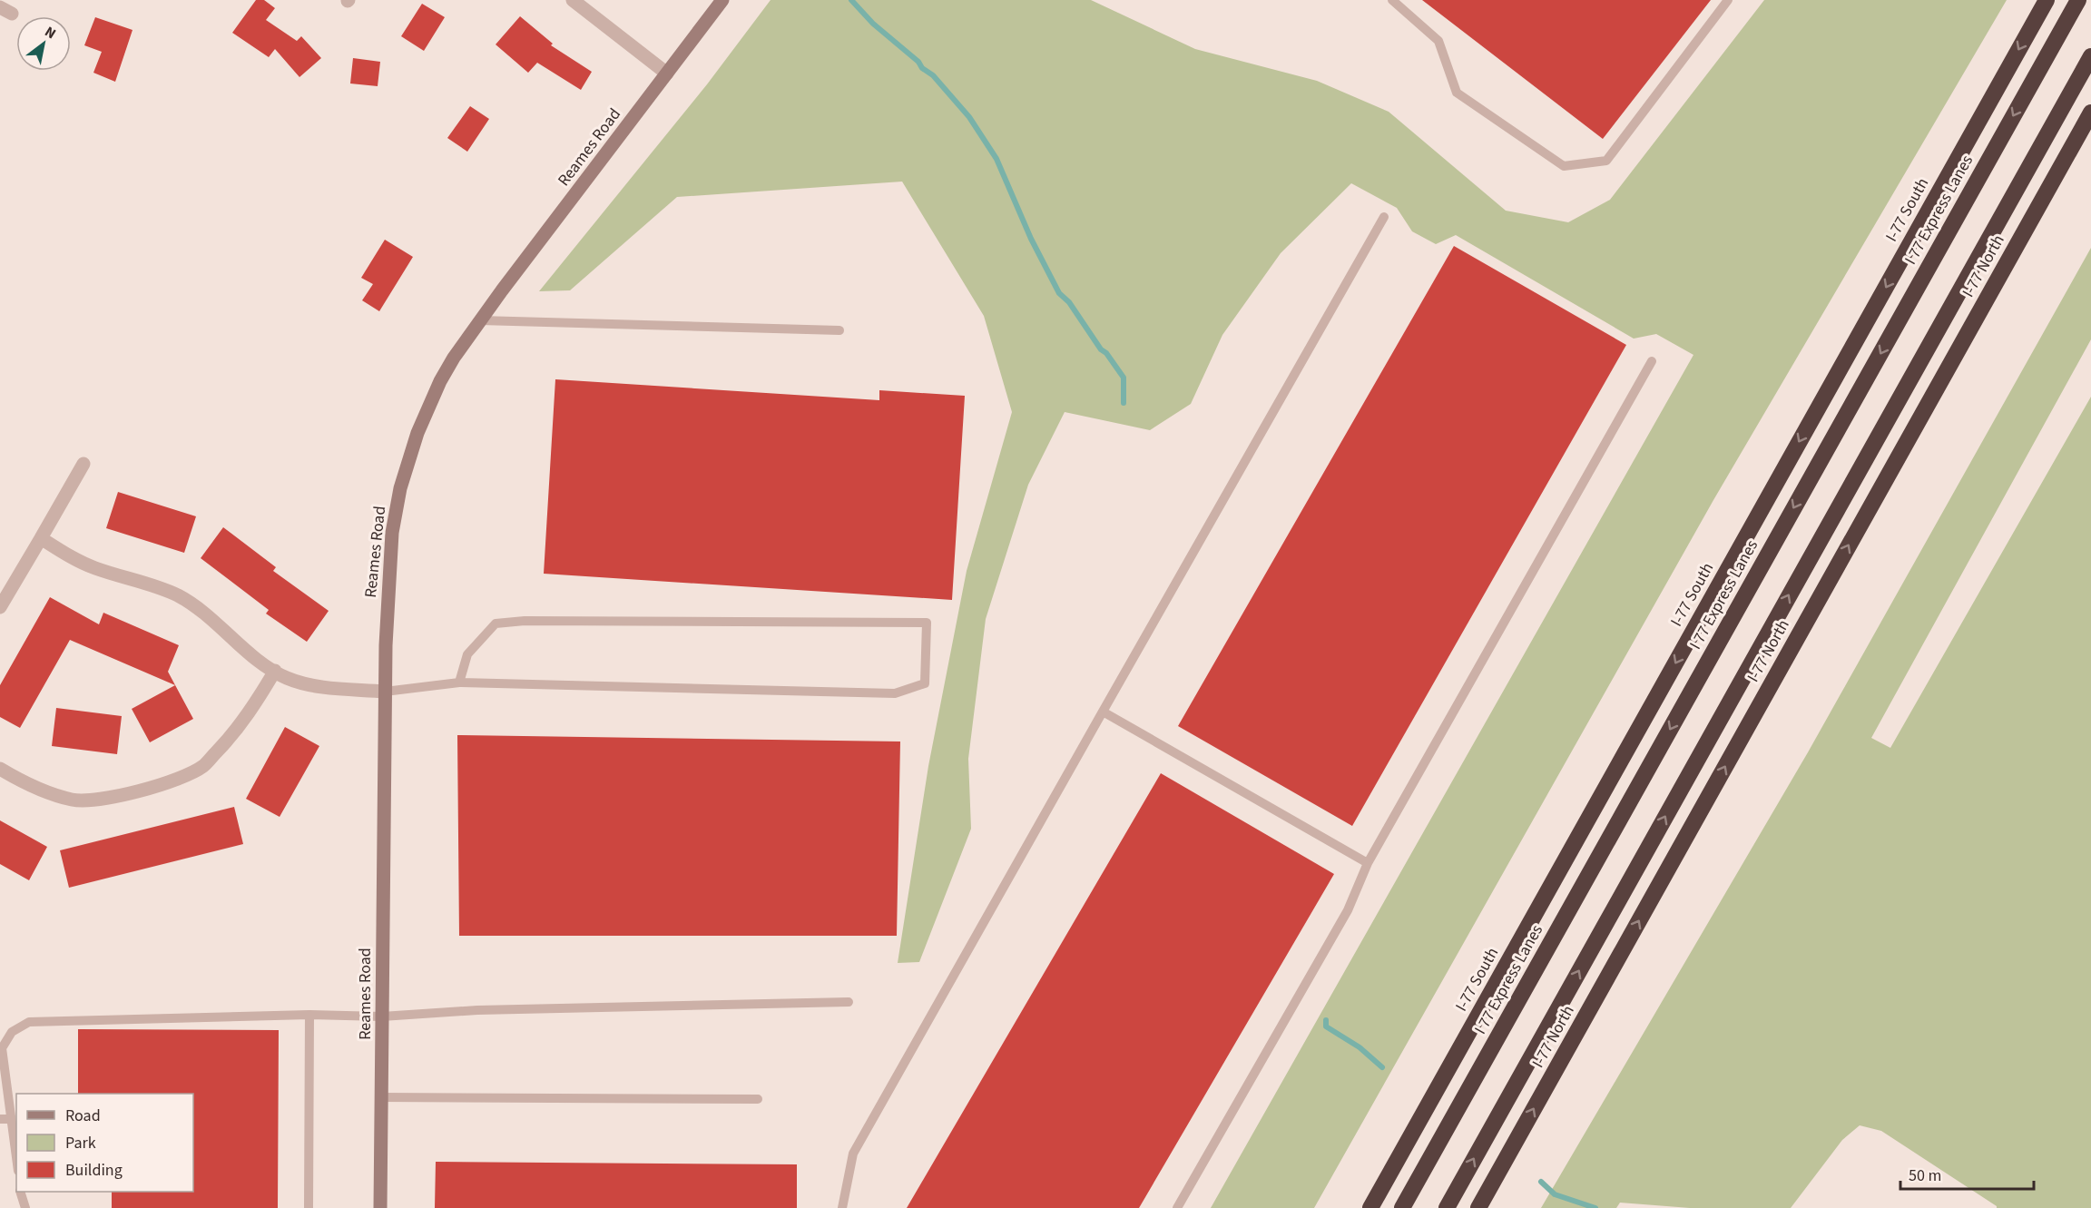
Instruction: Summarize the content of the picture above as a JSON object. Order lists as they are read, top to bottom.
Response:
{
  "streets": {
    "highway": ["I-77 South", "I 77 Express Lanes", "I-77 North"],
    "main road": ["Reames Road"]
  },
  "legend": ["Road", "Park", "Building"],
  "scale_bar": "50 m",
  "north": "top right"
}
